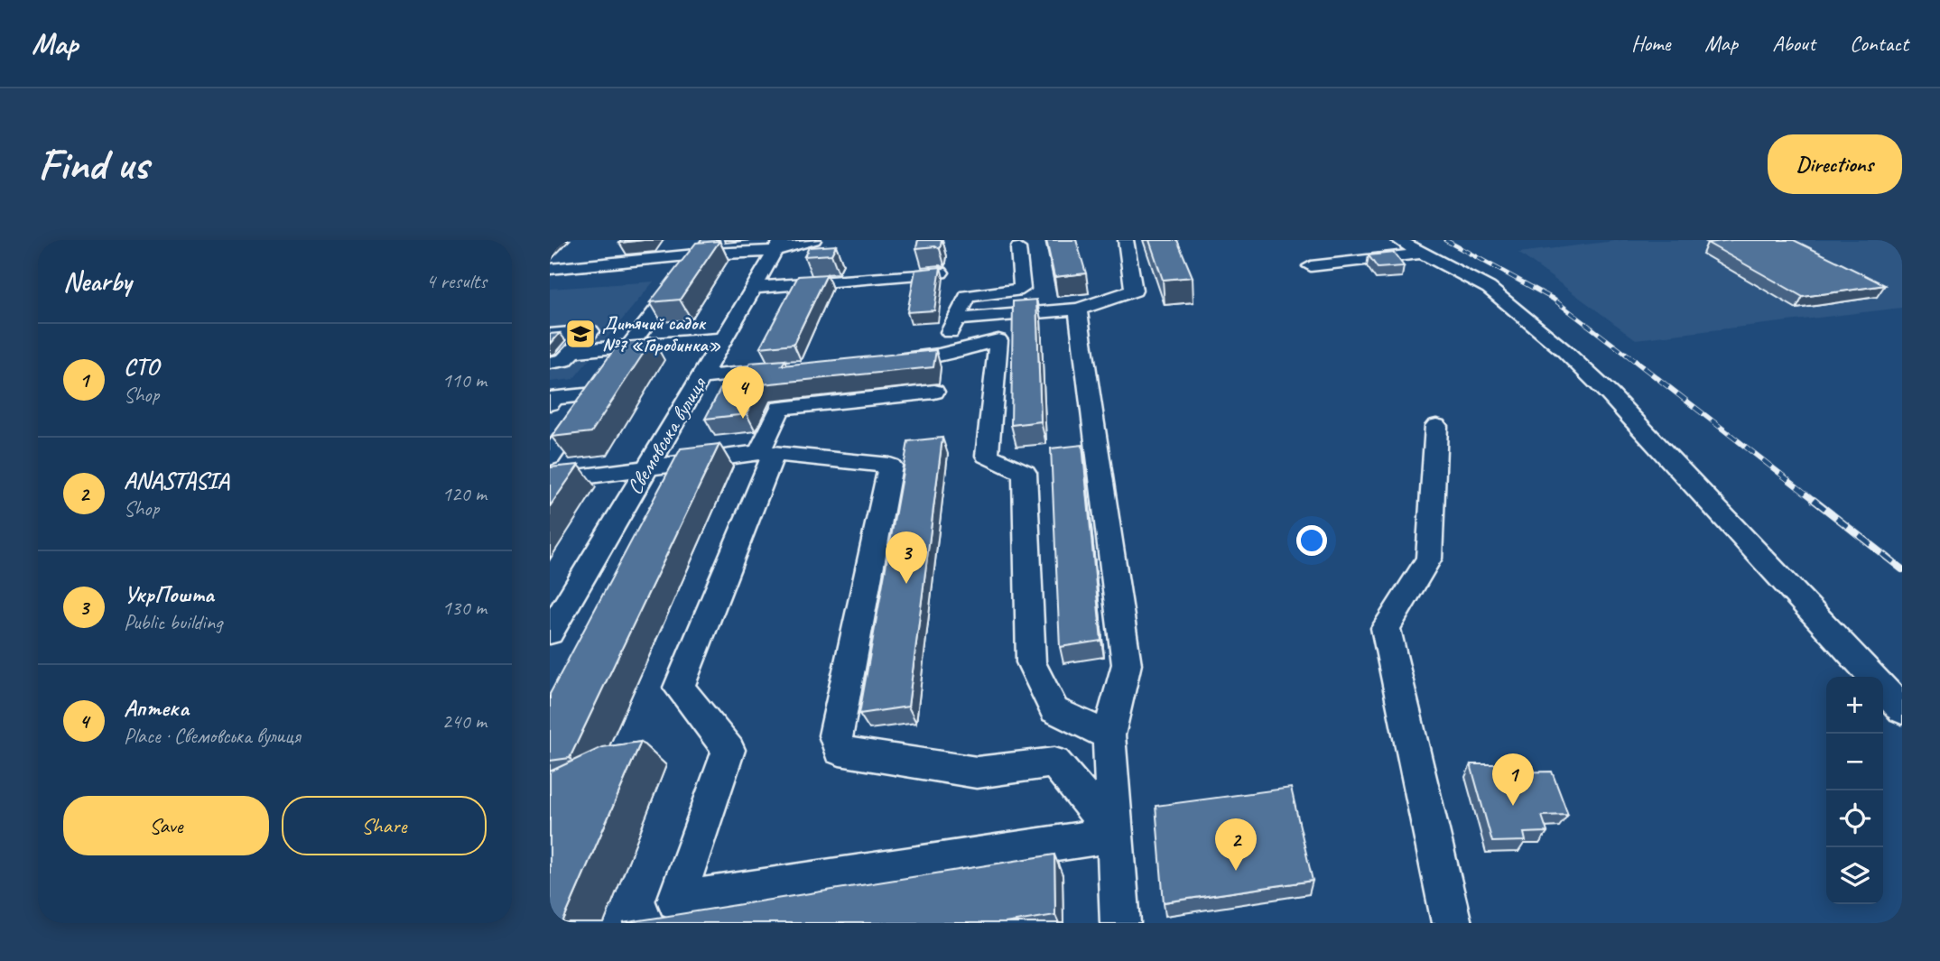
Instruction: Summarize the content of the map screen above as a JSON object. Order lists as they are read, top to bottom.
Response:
{
  "streets": {
    "street": ["Свемовська вулиця"]
  },
  "places": {
    "school or university": ["Дитячий садок №7 «Горобинка»"]
  },
  "page": {
    "header": "Map",
    "nav": [
      "Home",
      "Map",
      "About",
      "Contact"
    ],
    "buttons": [
      "Directions",
      ["Save", "Share"]
    ],
    "title": "Find us",
    "heading": ["Nearby", "4 results"],
    "list": [
      {
        "mark": "1",
        "name": "СТО",
        "note": "Shop",
        "value": "110 m"
      },
      {
        "mark": "2",
        "name": "ANASTASIA",
        "note": "Shop",
        "value": "120 m"
      },
      {
        "mark": "3",
        "name": "УкрПошта",
        "note": "Public building",
        "value": "130 m"
      },
      {
        "mark": "4",
        "name": "Аптека",
        "note": "Place · Свемовська вулиця",
        "value": "240 m"
      }
    ],
    "pins": [
      "4",
      "3",
      "1",
      "2"
    ],
    "map_buttons": ["+", "−"]
  }
}
